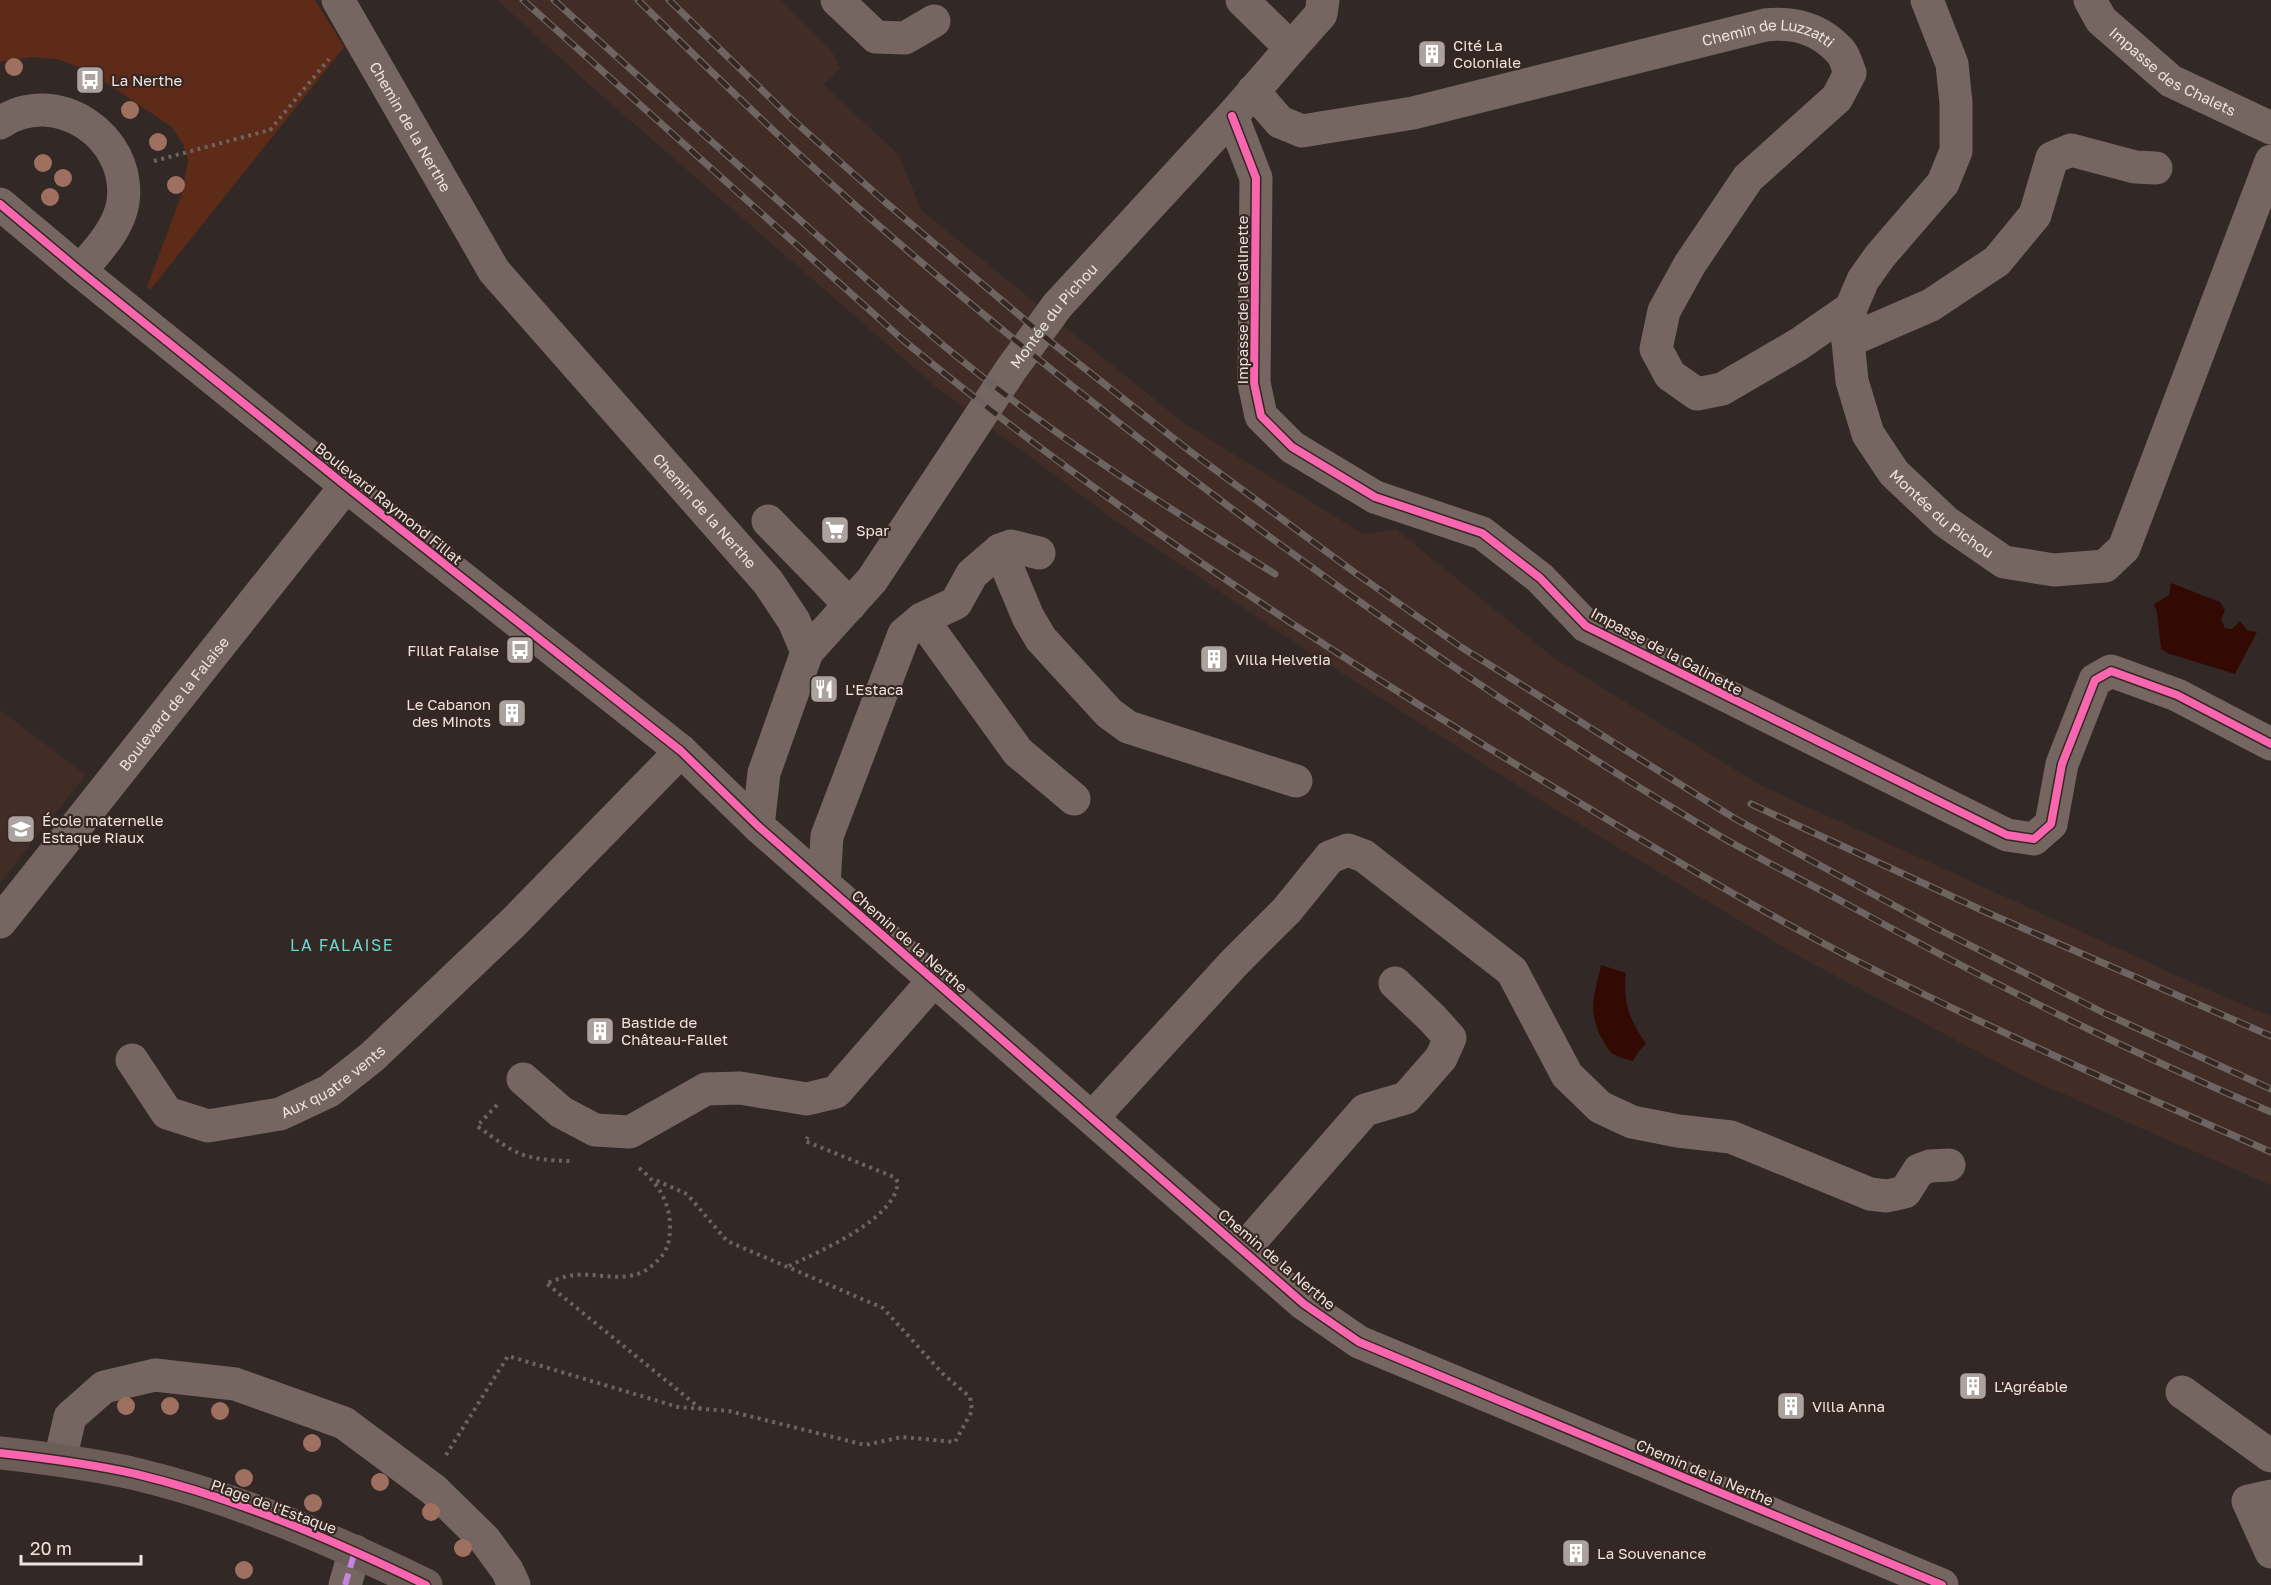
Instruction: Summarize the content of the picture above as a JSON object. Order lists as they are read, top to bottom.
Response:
{
  "streets": {
    "main road": ["Plage de l'Estaque"],
    "street": [
      "Chemin de Luzzatti",
      "Impasse des Chalets",
      "Chemin de la Nerthe",
      "Impasse de la Galinette",
      "Montée du Pichou",
      "Boulevard Raymond Fillat",
      "Boulevard de la Falaise",
      "Aux quatre vents"
    ]
  },
  "crossings": [
    ["Chemin de Luzzatti", "Montée du Pichou"],
    ["Chemin de la Nerthe", "Montée du Pichou"],
    ["Chemin de la Nerthe", "Boulevard Raymond Fillat"],
    ["Impasse de la Galinette", "Montée du Pichou"],
    ["Boulevard Raymond Fillat", "Boulevard de la Falaise"],
    ["Boulevard Raymond Fillat", "Aux quatre vents"]
  ],
  "districts": ["LA FALAISE"],
  "places": {
    "building": [
      "Cité La Coloniale",
      "Villa Helvetia",
      "Le Cabanon des Minots",
      "Bastide de Château-Fallet",
      "L'Agréable",
      "Villa Anna",
      "La Souvenance"
    ],
    "bus stop": ["La Nerthe", "Fillat Falaise"],
    "supermarket": ["Spar"],
    "restaurant": ["L'Estaca"],
    "school or university": ["École maternelle Estaque Riaux"]
  },
  "scale_bar": "20 m"
}
